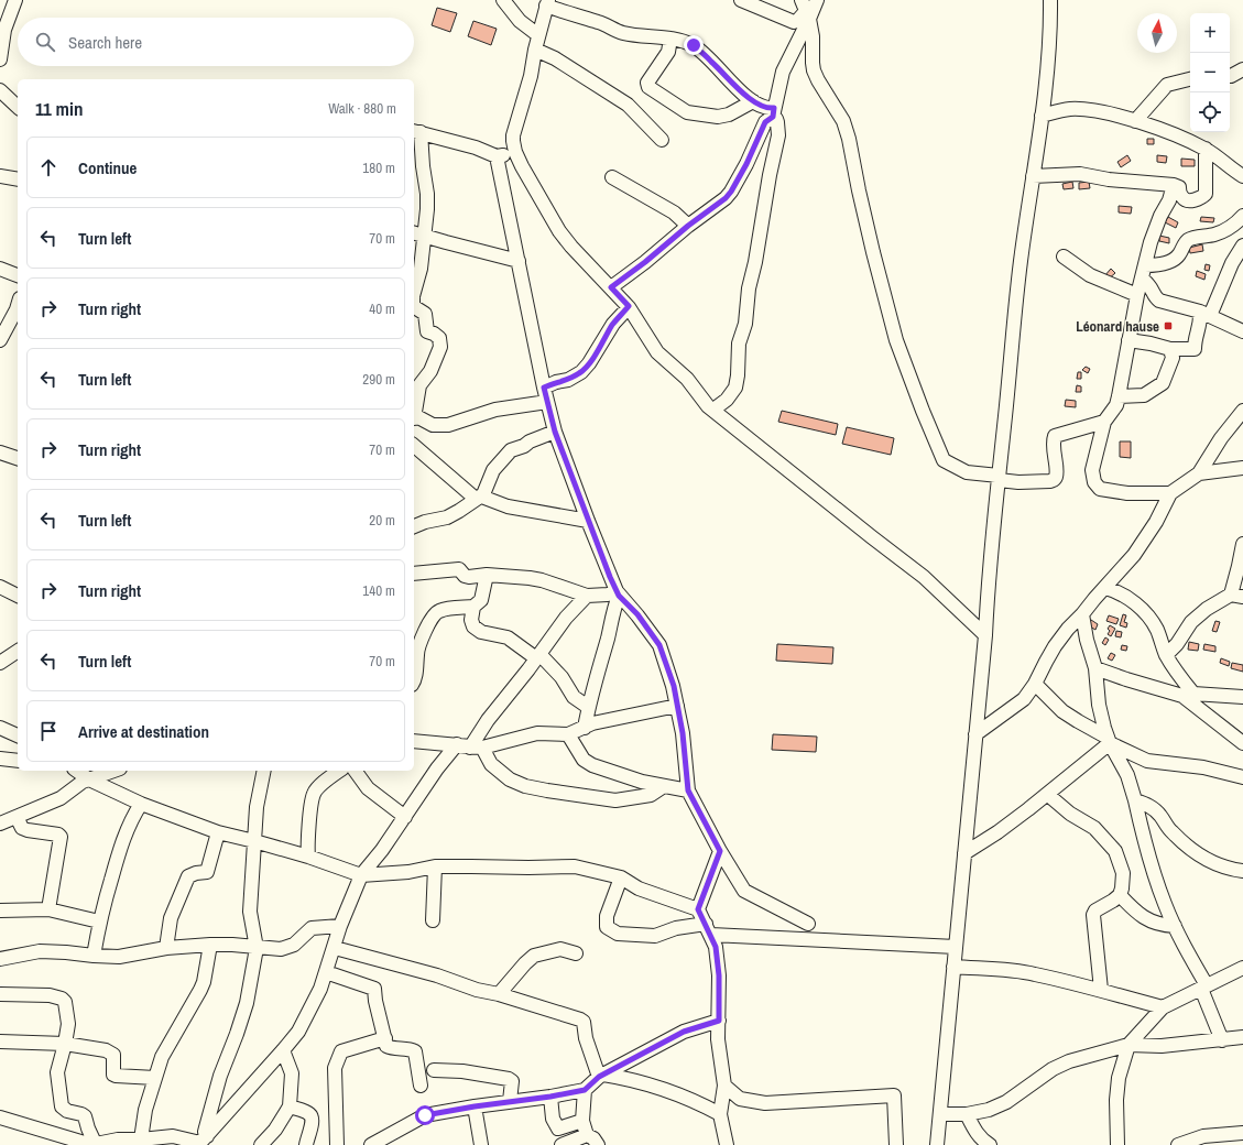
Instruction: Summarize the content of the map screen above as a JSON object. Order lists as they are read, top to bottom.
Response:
{
  "places": {
    "transit": ["Léonard hause"]
  },
  "north": "top",
  "page": {
    "map_buttons": ["+", "−"],
    "search": "Search here",
    "heading": ["11 min", "Walk · 880 m"],
    "list": [
      ["Continue", "180 m"],
      ["Turn left", "70 m"],
      ["Turn right", "40 m"],
      ["Turn left", "290 m"],
      ["Turn right", "70 m"],
      ["Turn left", "20 m"],
      ["Turn right", "140 m"],
      ["Turn left", "70 m"],
      "Arrive at destination"
    ]
  }
}
